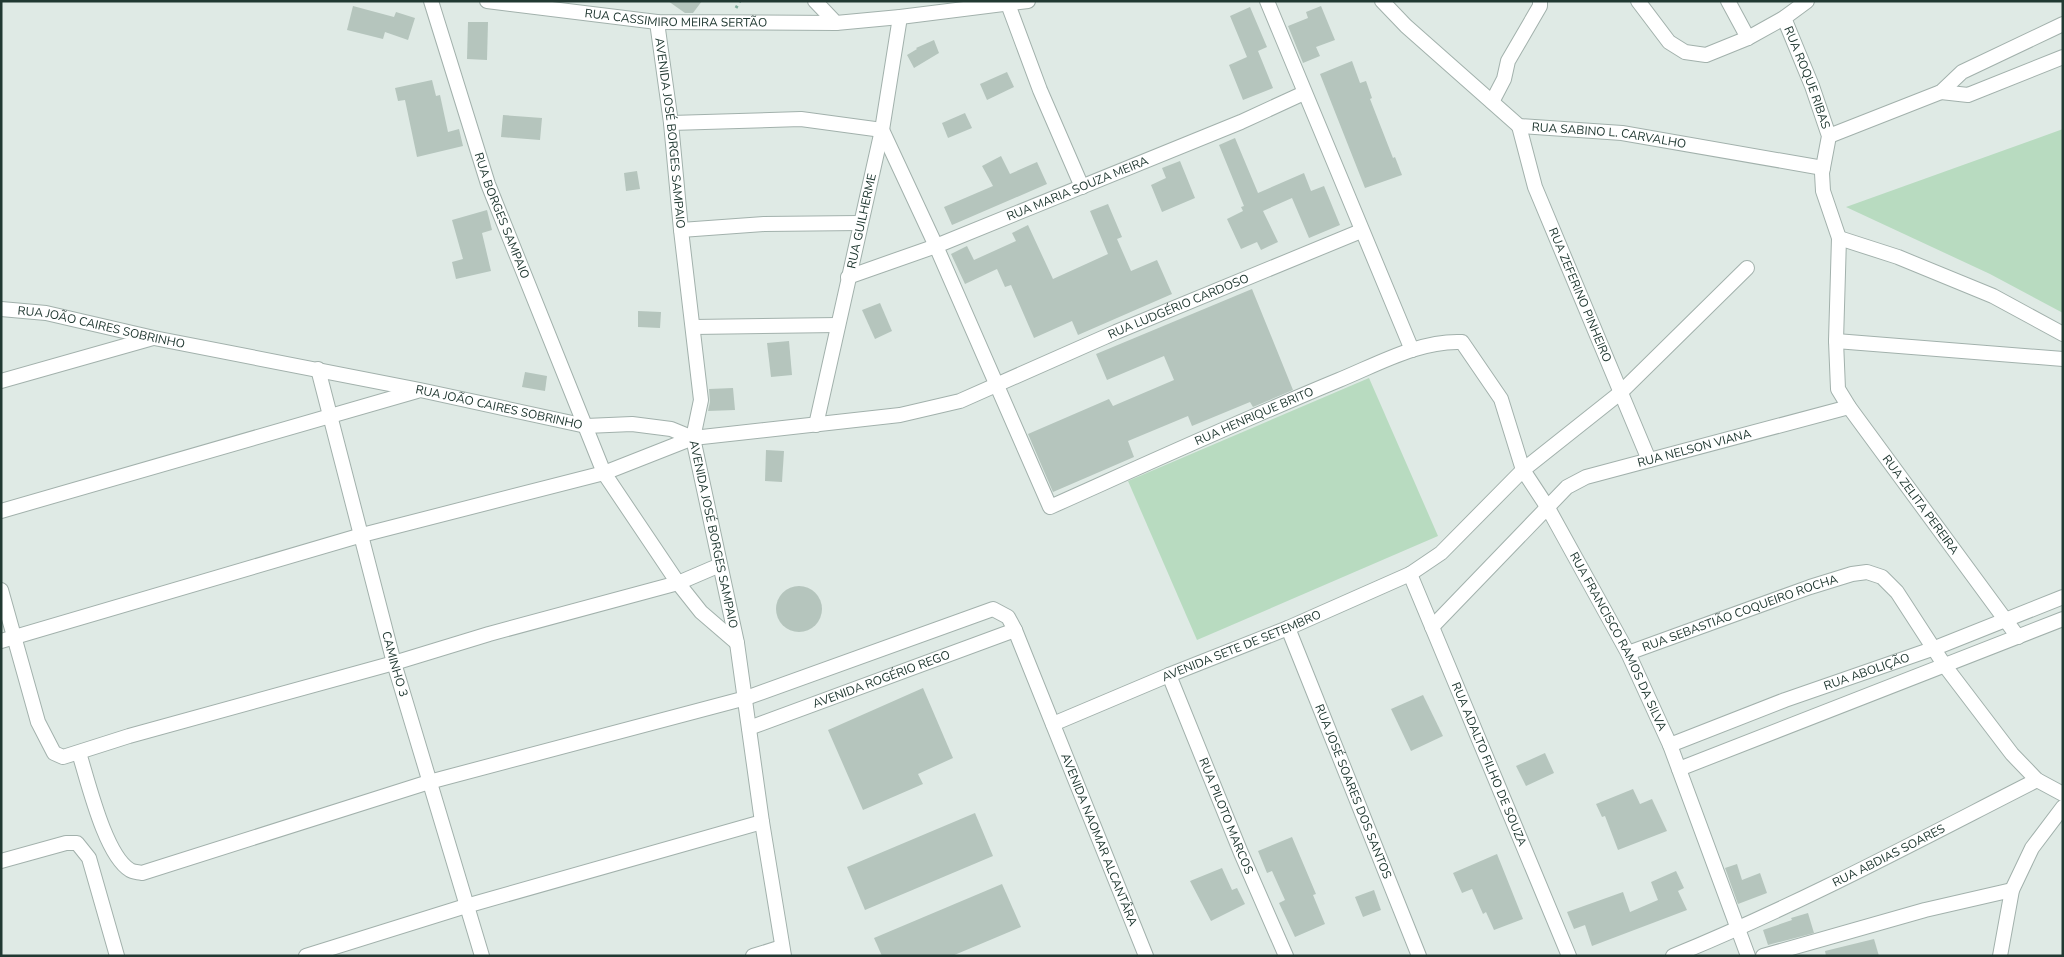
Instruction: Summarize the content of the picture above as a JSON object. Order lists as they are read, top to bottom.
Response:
{
  "streets": {
    "street": [
      "RUA CASSIMIRO MEIRA SERTÃO",
      "RUA ROQUE RIBAS",
      "AVENIDA JOSÉ BORGES SAMPAIO",
      "RUA SABINO L. CARVALHO",
      "RUA MARIA SOUZA MEIRA",
      "RUA BORGES SAMPAIO",
      "RUA GUILHERME",
      "RUA ZEFERINO PINHEIRO",
      "RUA LUDGÉRIO CARDOSO",
      "RUA JOÃO CAIRES SOBRINHO",
      "RUA HENRIQUE BRITO",
      "RUA NELSON VIANA",
      "RUA ZELITA PEREIRA",
      "RUA SEBASTIÃO COQUEIRO ROCHA",
      "RUA FRANCISCO RAMOS DA SILVA",
      "AVENIDA SETE DE SETEMBRO",
      "CAMINHO 3",
      "RUA ABOLIÇÃO",
      "AVENIDA ROGÉRIO REGO",
      "RUA ADALTO FILHO DE SOUZA",
      "RUA JOSÉ SOARES DOS SANTOS",
      "RUA PILOTO MARCOS",
      "AVENIDA NAOMAR ALCANTÂRA",
      "RUA ABDIAS SOARES"
    ]
  },
  "crossings": [
    ["RUA CASSIMIRO MEIRA SERTÃO", "AVENIDA JOSÉ BORGES SAMPAIO"],
    ["RUA CASSIMIRO MEIRA SERTÃO", "RUA GUILHERME"],
    ["RUA ROQUE RIBAS", "RUA SABINO L. CARVALHO"],
    ["AVENIDA JOSÉ BORGES SAMPAIO", "RUA BORGES SAMPAIO"],
    ["AVENIDA JOSÉ BORGES SAMPAIO", "RUA JOÃO CAIRES SOBRINHO"],
    ["AVENIDA JOSÉ BORGES SAMPAIO", "AVENIDA ROGÉRIO REGO"],
    ["RUA SABINO L. CARVALHO", "RUA ZEFERINO PINHEIRO"],
    ["RUA MARIA SOUZA MEIRA", "RUA GUILHERME"],
    ["RUA BORGES SAMPAIO", "RUA JOÃO CAIRES SOBRINHO"],
    ["RUA GUILHERME", "RUA JOÃO CAIRES SOBRINHO"],
    ["RUA ZEFERINO PINHEIRO", "RUA NELSON VIANA"],
    ["RUA ZEFERINO PINHEIRO", "AVENIDA SETE DE SETEMBRO"],
    ["RUA LUDGÉRIO CARDOSO", "RUA JOÃO CAIRES SOBRINHO"],
    ["RUA LUDGÉRIO CARDOSO", "RUA HENRIQUE BRITO"],
    ["RUA JOÃO CAIRES SOBRINHO", "RUA HENRIQUE BRITO"],
    ["RUA JOÃO CAIRES SOBRINHO", "CAMINHO 3"],
    ["RUA HENRIQUE BRITO", "RUA FRANCISCO RAMOS DA SILVA"],
    ["RUA NELSON VIANA", "RUA ZELITA PEREIRA"],
    ["RUA NELSON VIANA", "RUA FRANCISCO RAMOS DA SILVA"],
    ["RUA NELSON VIANA", "RUA ADALTO FILHO DE SOUZA"],
    ["RUA ZELITA PEREIRA", "RUA ABOLIÇÃO"],
    ["RUA SEBASTIÃO COQUEIRO ROCHA", "RUA FRANCISCO RAMOS DA SILVA"],
    ["RUA SEBASTIÃO COQUEIRO ROCHA", "RUA ABOLIÇÃO"],
    ["RUA FRANCISCO RAMOS DA SILVA", "AVENIDA SETE DE SETEMBRO"],
    ["RUA FRANCISCO RAMOS DA SILVA", "RUA ABOLIÇÃO"],
    ["RUA FRANCISCO RAMOS DA SILVA", "RUA ABDIAS SOARES"],
    ["AVENIDA SETE DE SETEMBRO", "RUA ADALTO FILHO DE SOUZA"],
    ["AVENIDA SETE DE SETEMBRO", "RUA JOSÉ SOARES DOS SANTOS"],
    ["AVENIDA SETE DE SETEMBRO", "RUA PILOTO MARCOS"],
    ["AVENIDA SETE DE SETEMBRO", "AVENIDA NAOMAR ALCANTÂRA"]
  ]
}
